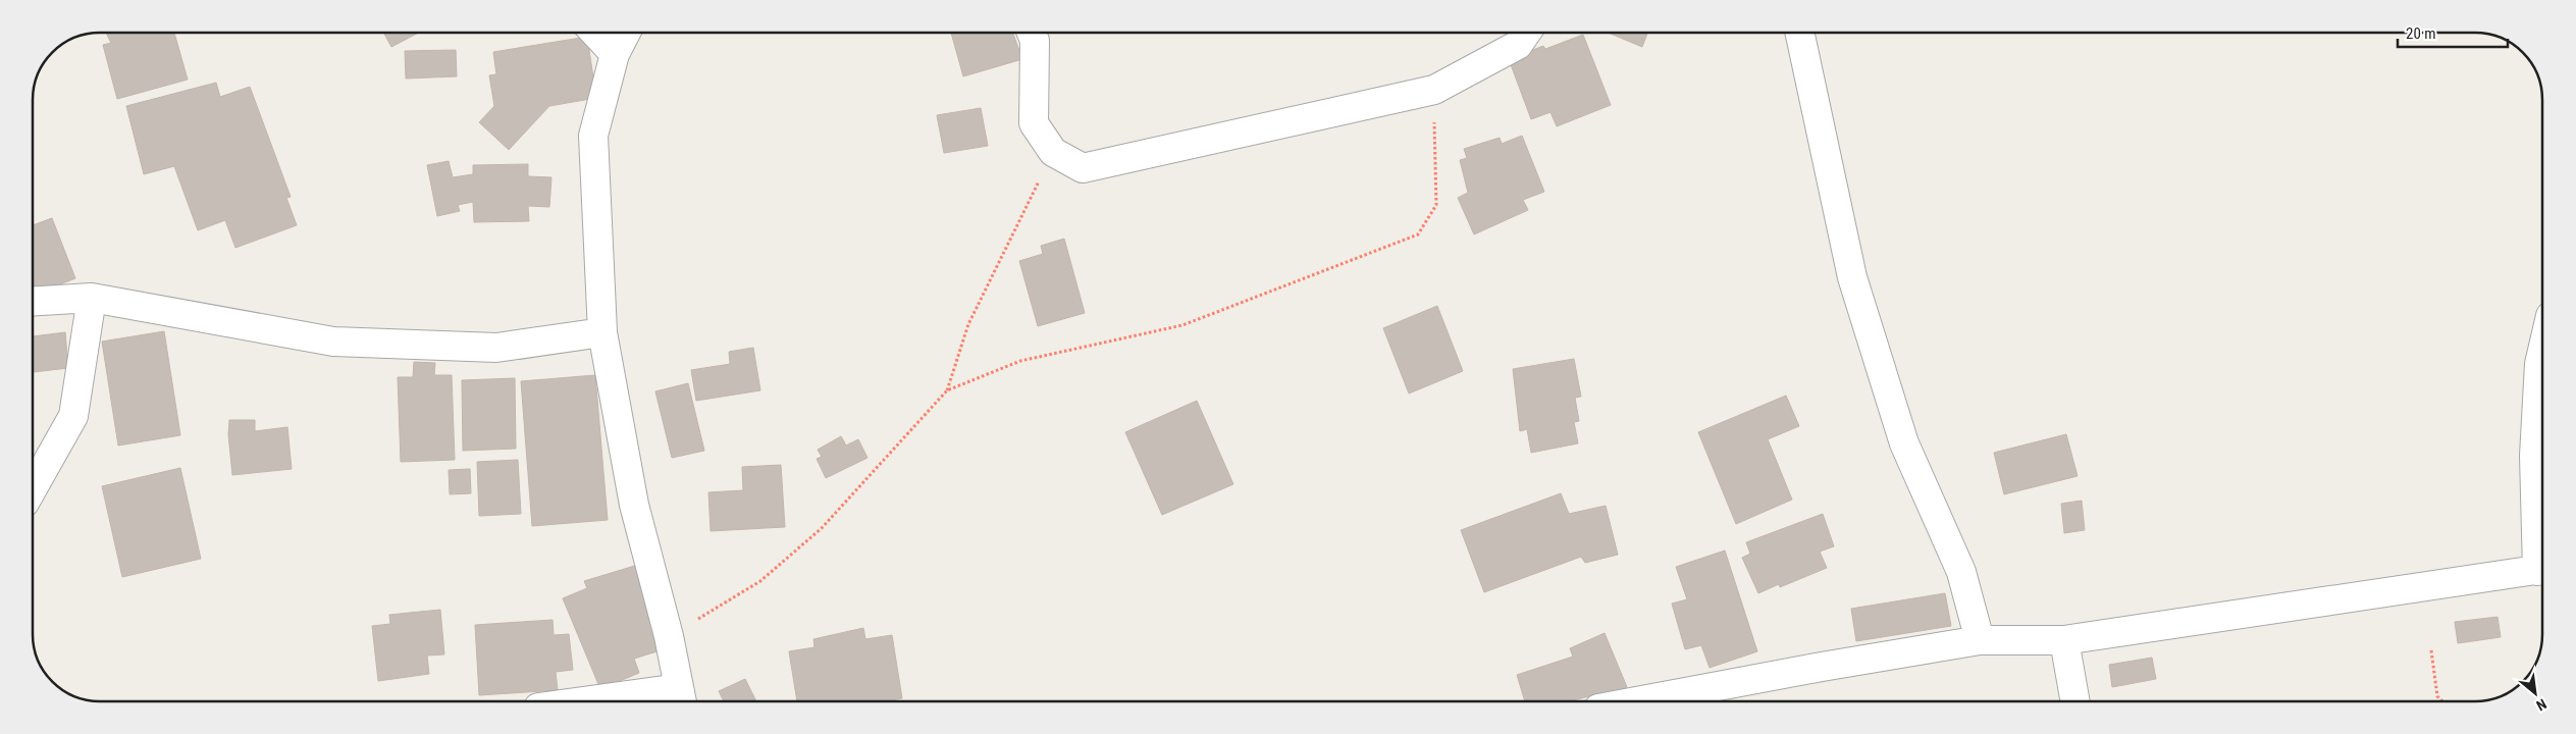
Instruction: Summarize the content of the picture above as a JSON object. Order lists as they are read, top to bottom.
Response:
{
  "scale_bar": "20 m",
  "north": "bottom right"
}
